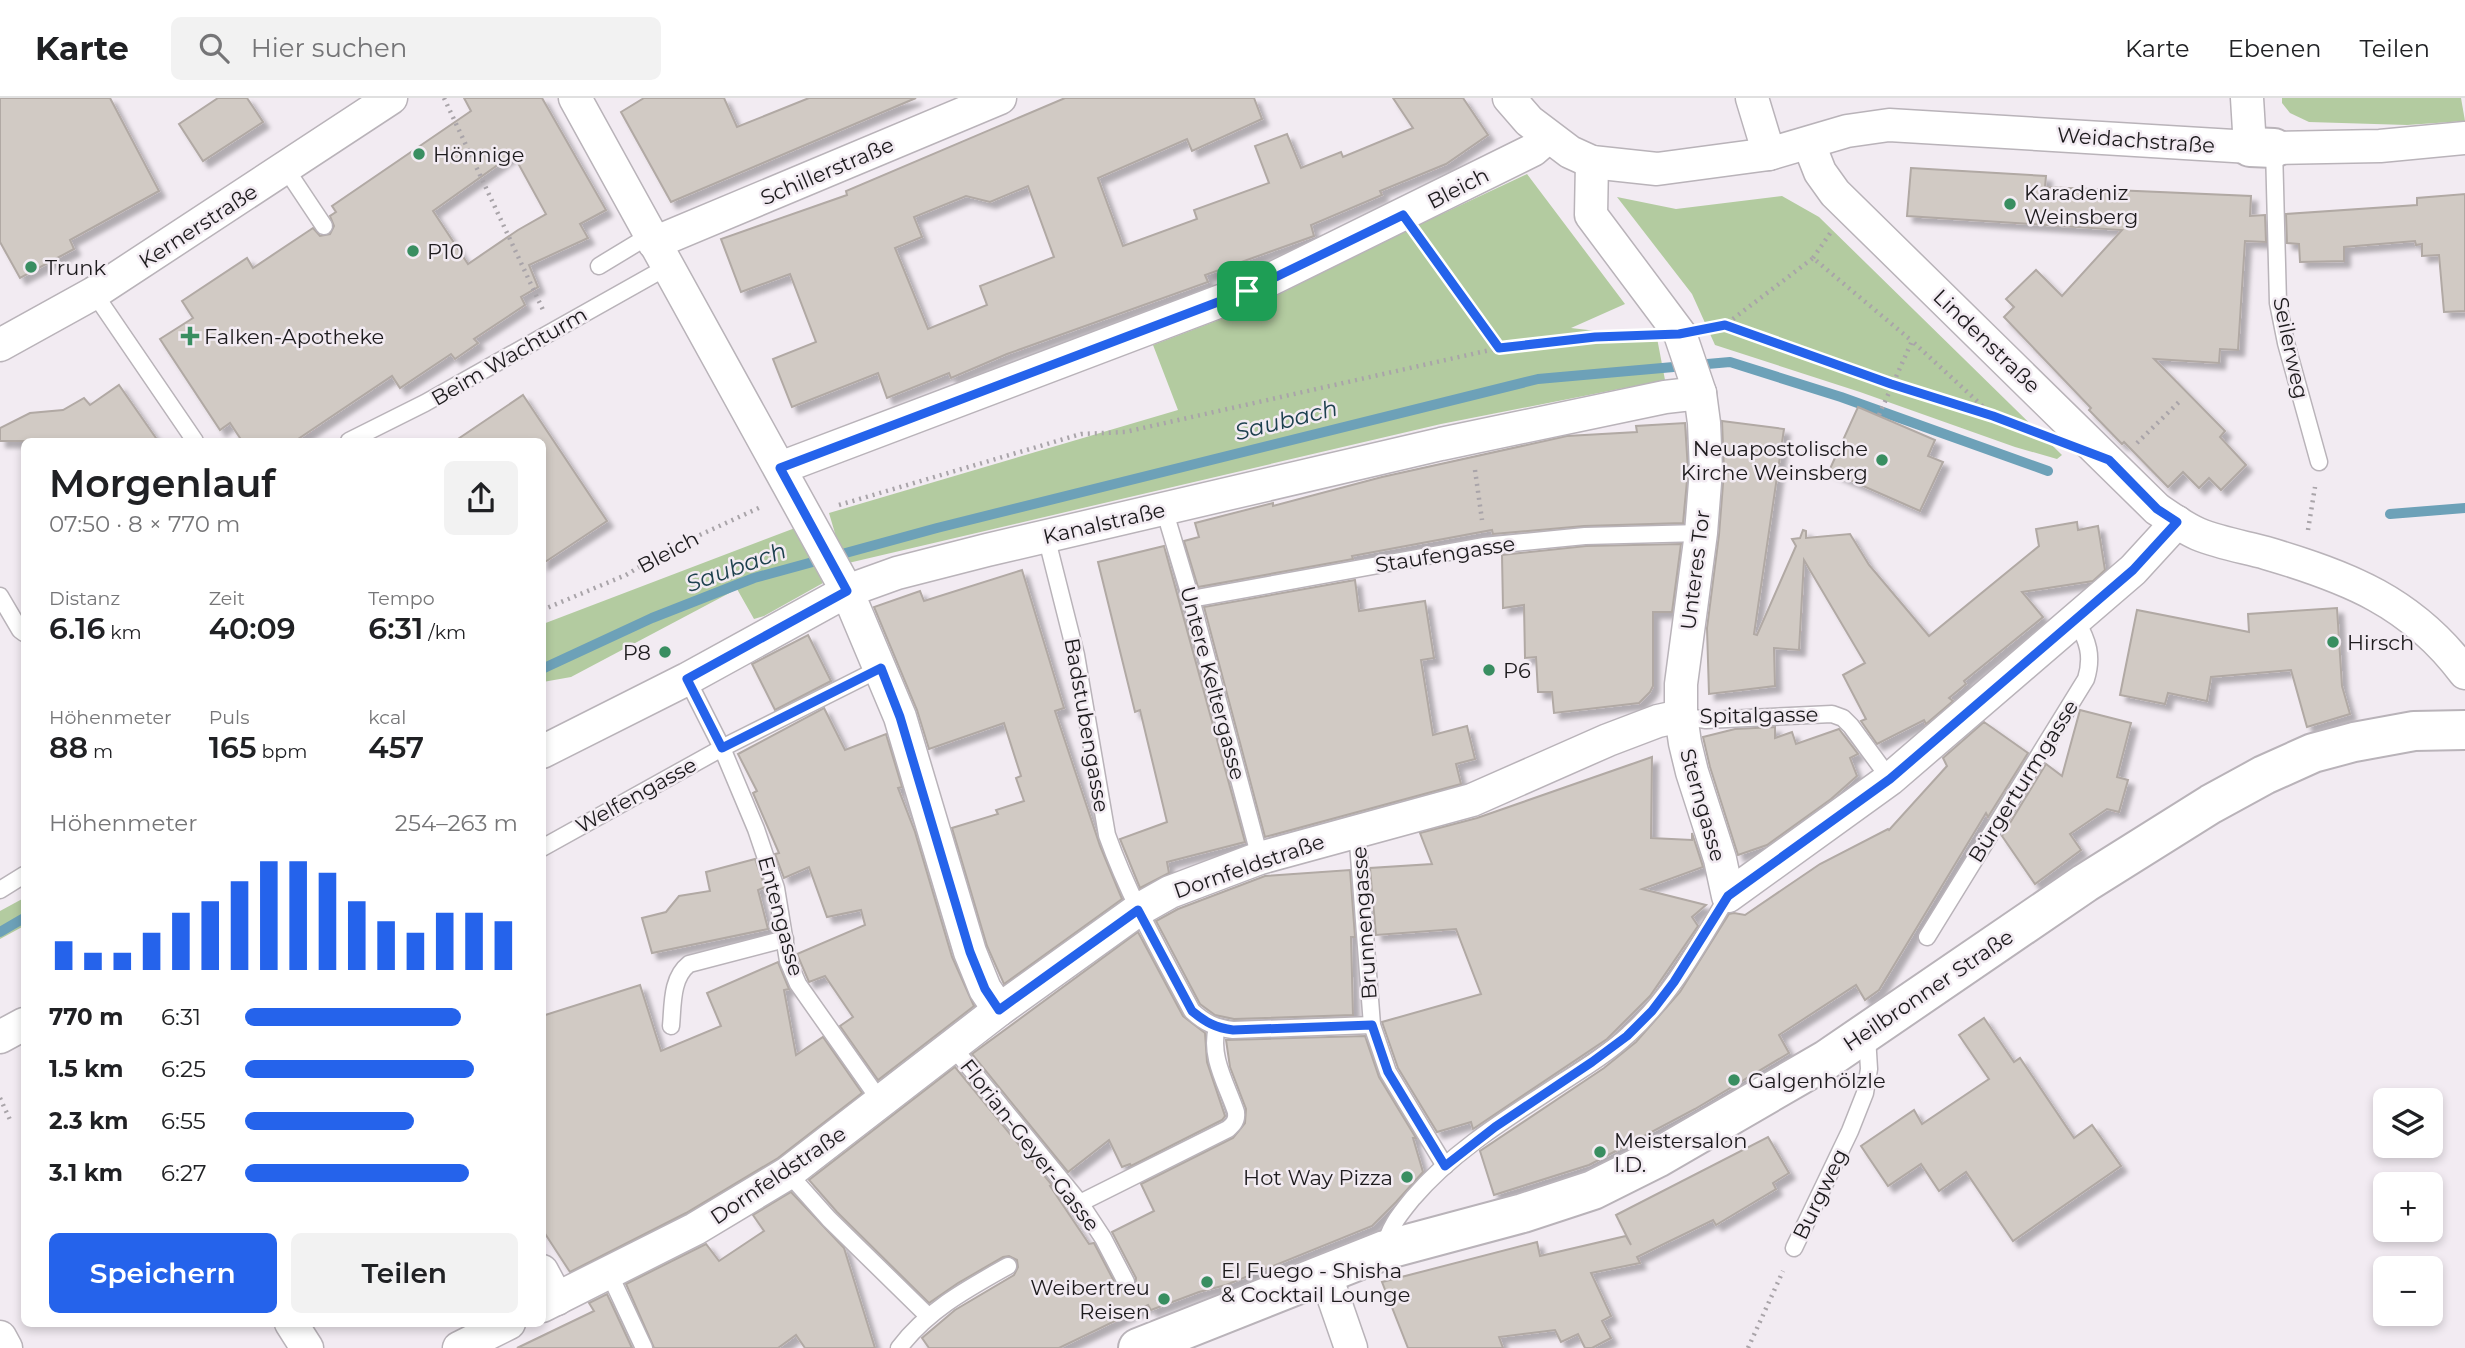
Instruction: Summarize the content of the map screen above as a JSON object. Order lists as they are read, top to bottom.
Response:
{
  "streets": {
    "street": [
      "Weidachstraße",
      "Schillerstraße",
      "Bleich",
      "Kernerstraße",
      "Lindenstraße",
      "Kanalstraße",
      "Unteres Tor",
      "Sterngasse",
      "Dornfeldstraße",
      "Heilbronner Straße"
    ],
    "lane": [
      "Seilerweg",
      "Beim Wachturm",
      "Staufengasse",
      "Untere Keltergasse",
      "Spitalgasse",
      "Badstubengasse",
      "Bürgerturmgasse",
      "Welfengasse",
      "Entengasse",
      "Brunnengasse",
      "Florian-Geyer-Gasse",
      "Burgweg"
    ]
  },
  "crossings": [
    ["Weidachstraße", "Lindenstraße"],
    ["Weidachstraße", "Seilerweg"],
    ["Schillerstraße", "Beim Wachturm"],
    ["Kanalstraße", "Unteres Tor"],
    ["Kanalstraße", "Untere Keltergasse"],
    ["Kanalstraße", "Badstubengasse"],
    ["Kanalstraße", "Entengasse"],
    ["Staufengasse", "Unteres Tor"],
    ["Staufengasse", "Untere Keltergasse"],
    ["Unteres Tor", "Spitalgasse"],
    ["Unteres Tor", "Sterngasse"],
    ["Unteres Tor", "Dornfeldstraße"],
    ["Untere Keltergasse", "Dornfeldstraße"],
    ["Spitalgasse", "Sterngasse"],
    ["Spitalgasse", "Dornfeldstraße"],
    ["Badstubengasse", "Dornfeldstraße"],
    ["Welfengasse", "Entengasse"],
    ["Sterngasse", "Dornfeldstraße"],
    ["Dornfeldstraße", "Entengasse"],
    ["Dornfeldstraße", "Brunnengasse"],
    ["Dornfeldstraße", "Florian-Geyer-Gasse"],
    ["Heilbronner Straße", "Burgweg"]
  ],
  "water": ["Saubach"],
  "places": {
    "other": [
      "Hönnige",
      "Karadeniz Weinsberg",
      "P10",
      "Trunk",
      "Neuapostolische Kirche Weinsberg",
      "Hirsch",
      "P8",
      "P6",
      "Galgenhölzle",
      "Meistersalon I.D.",
      "Hot Way Pizza",
      "El Fuego - Shisha & Cocktail Lounge",
      "Weibertreu Reisen"
    ],
    "health": ["Falken-Apotheke"]
  },
  "page": {
    "header": "Karte",
    "search": "Hier suchen",
    "nav": ["Karte", "Ebenen", "Teilen"],
    "heading": ["Morgenlauf", "07:50 · 8 × 770 m"],
    "stats": [
      ["Distanz", "6.16 km"],
      ["Zeit", "40:09"],
      ["Tempo", "6:31 /km"],
      ["Höhenmeter", "88 m"],
      ["Puls", "165 bpm"],
      ["kcal", "457"]
    ],
    "chart": ["Höhenmeter", "254–263 m"],
    "list": [
      {
        "name": "770 m",
        "note": "6:31"
      },
      {
        "name": "1.5 km",
        "note": "6:25"
      },
      {
        "name": "2.3 km",
        "note": "6:55"
      },
      {
        "name": "3.1 km",
        "note": "6:27"
      }
    ],
    "map_buttons": ["+", "−"],
    "buttons": ["Speichern", "Teilen"]
  }
}
